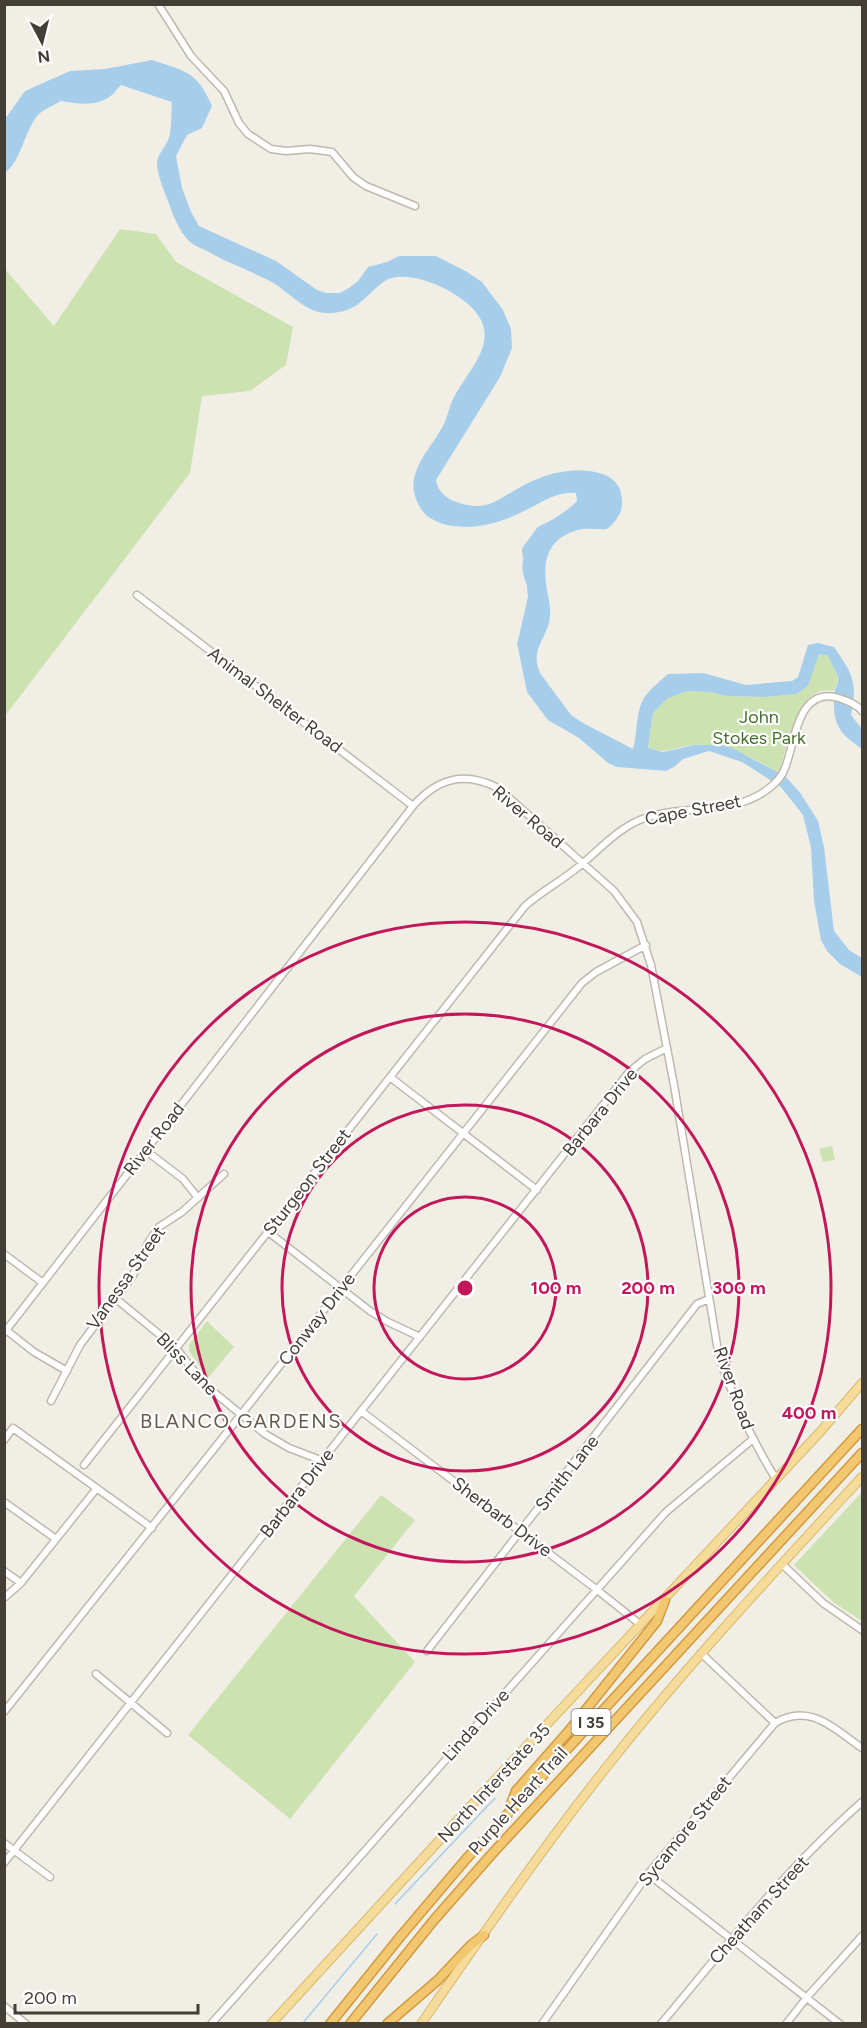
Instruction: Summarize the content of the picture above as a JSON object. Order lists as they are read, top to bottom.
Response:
{
  "streets": {
    "highway": ["I 35", "Purple Heart Trail"],
    "main road": ["North Interstate 35"],
    "street": [
      "Animal Shelter Road",
      "Cape Street",
      "River Road",
      "Barbara Drive",
      "Sturgeon Street",
      "Vanessa Street",
      "Conway Drive",
      "Bliss Lane",
      "Smith Lane",
      "Sherbarb Drive",
      "Linda Drive",
      "Sycamore Street",
      "Cheatham Street"
    ]
  },
  "crossings": [
    ["Animal Shelter Road", "River Road"],
    ["Cape Street", "River Road"],
    ["Cape Street", "Sturgeon Street"],
    ["River Road", "Barbara Drive"],
    ["River Road", "Conway Drive"],
    ["River Road", "Smith Lane"],
    ["River Road", "Linda Drive"],
    ["River Road", "North Interstate 35"],
    ["Barbara Drive", "Bliss Lane"],
    ["Barbara Drive", "Sherbarb Drive"],
    ["Sturgeon Street", "Bliss Lane"],
    ["Vanessa Street", "Bliss Lane"],
    ["Conway Drive", "Bliss Lane"],
    ["Smith Lane", "Sherbarb Drive"],
    ["Sherbarb Drive", "Linda Drive"],
    ["Sherbarb Drive", "North Interstate 35"]
  ],
  "districts": ["BLANCO GARDENS"],
  "parks": ["John Stokes Park"],
  "scale_bar": "200 m",
  "north": "bottom",
  "rings": [
    "100 m",
    "200 m",
    "300 m",
    "400 m"
  ]
}
